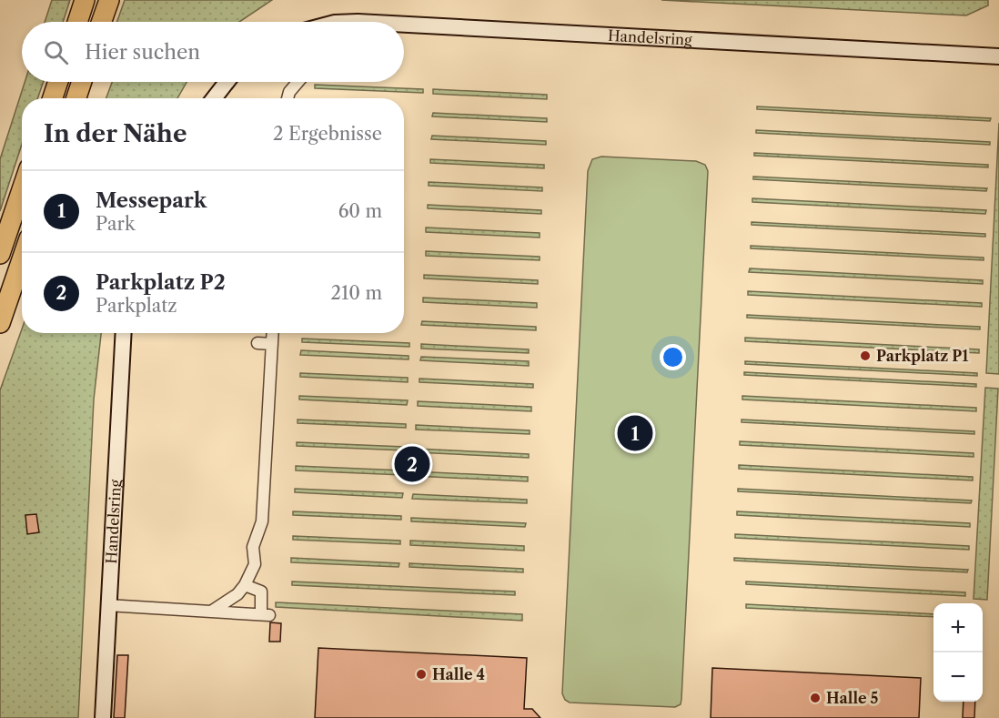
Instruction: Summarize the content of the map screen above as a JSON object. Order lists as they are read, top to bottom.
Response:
{
  "streets": {
    "main road": ["Handelsring"]
  },
  "places": ["Parkplatz P1", "Halle 4", "Halle 5"],
  "page": {
    "search": "Hier suchen",
    "heading": ["In der Nähe", "2 Ergebnisse"],
    "list": [
      {
        "mark": "1",
        "name": "Messepark",
        "note": "Park",
        "value": "60 m"
      },
      {
        "mark": "2",
        "name": "Parkplatz P2",
        "note": "Parkplatz",
        "value": "210 m"
      }
    ],
    "pins": ["1", "2"],
    "map_buttons": ["+", "−"]
  }
}
